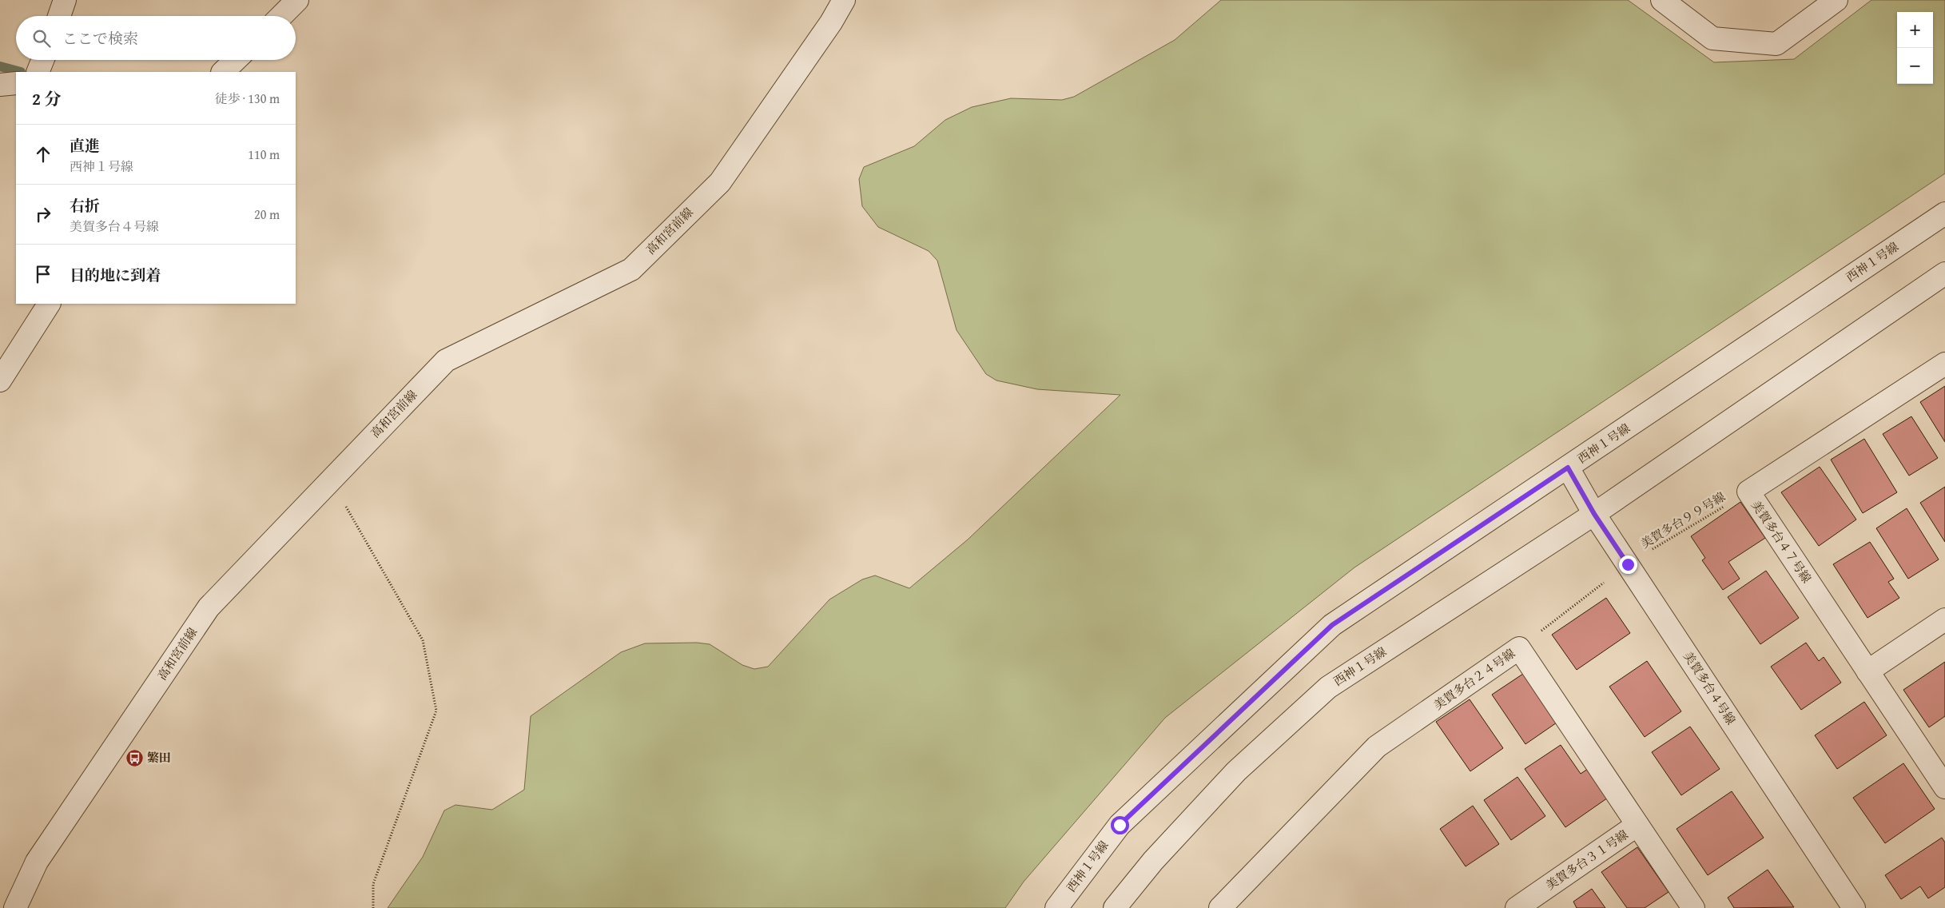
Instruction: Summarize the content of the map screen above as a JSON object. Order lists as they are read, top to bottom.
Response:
{
  "streets": {
    "street": [
      "高和宮前線",
      "西神１号線",
      "美賀多台４７号線",
      "美賀多台２４号線",
      "美賀多台４号線",
      "美賀多台３１号線"
    ],
    "path": ["美賀多台９９号線"]
  },
  "crossings": [
    ["西神１号線", "美賀多台４号線"],
    ["美賀多台９９号線", "美賀多台４７号線"],
    ["美賀多台９９号線", "美賀多台２４号線"],
    ["美賀多台９９号線", "美賀多台４号線"],
    ["美賀多台２４号線", "美賀多台３１号線"]
  ],
  "places": {
    "bus stop": ["繁田"]
  },
  "page": {
    "map_buttons": ["+", "−"],
    "search": "ここで検索",
    "heading": ["2 分", "徒歩 · 130 m"],
    "list": [
      ["直進", "西神１号線", "110 m"],
      ["右折", "美賀多台４号線", "20 m"],
      "目的地に到着"
    ]
  }
}
